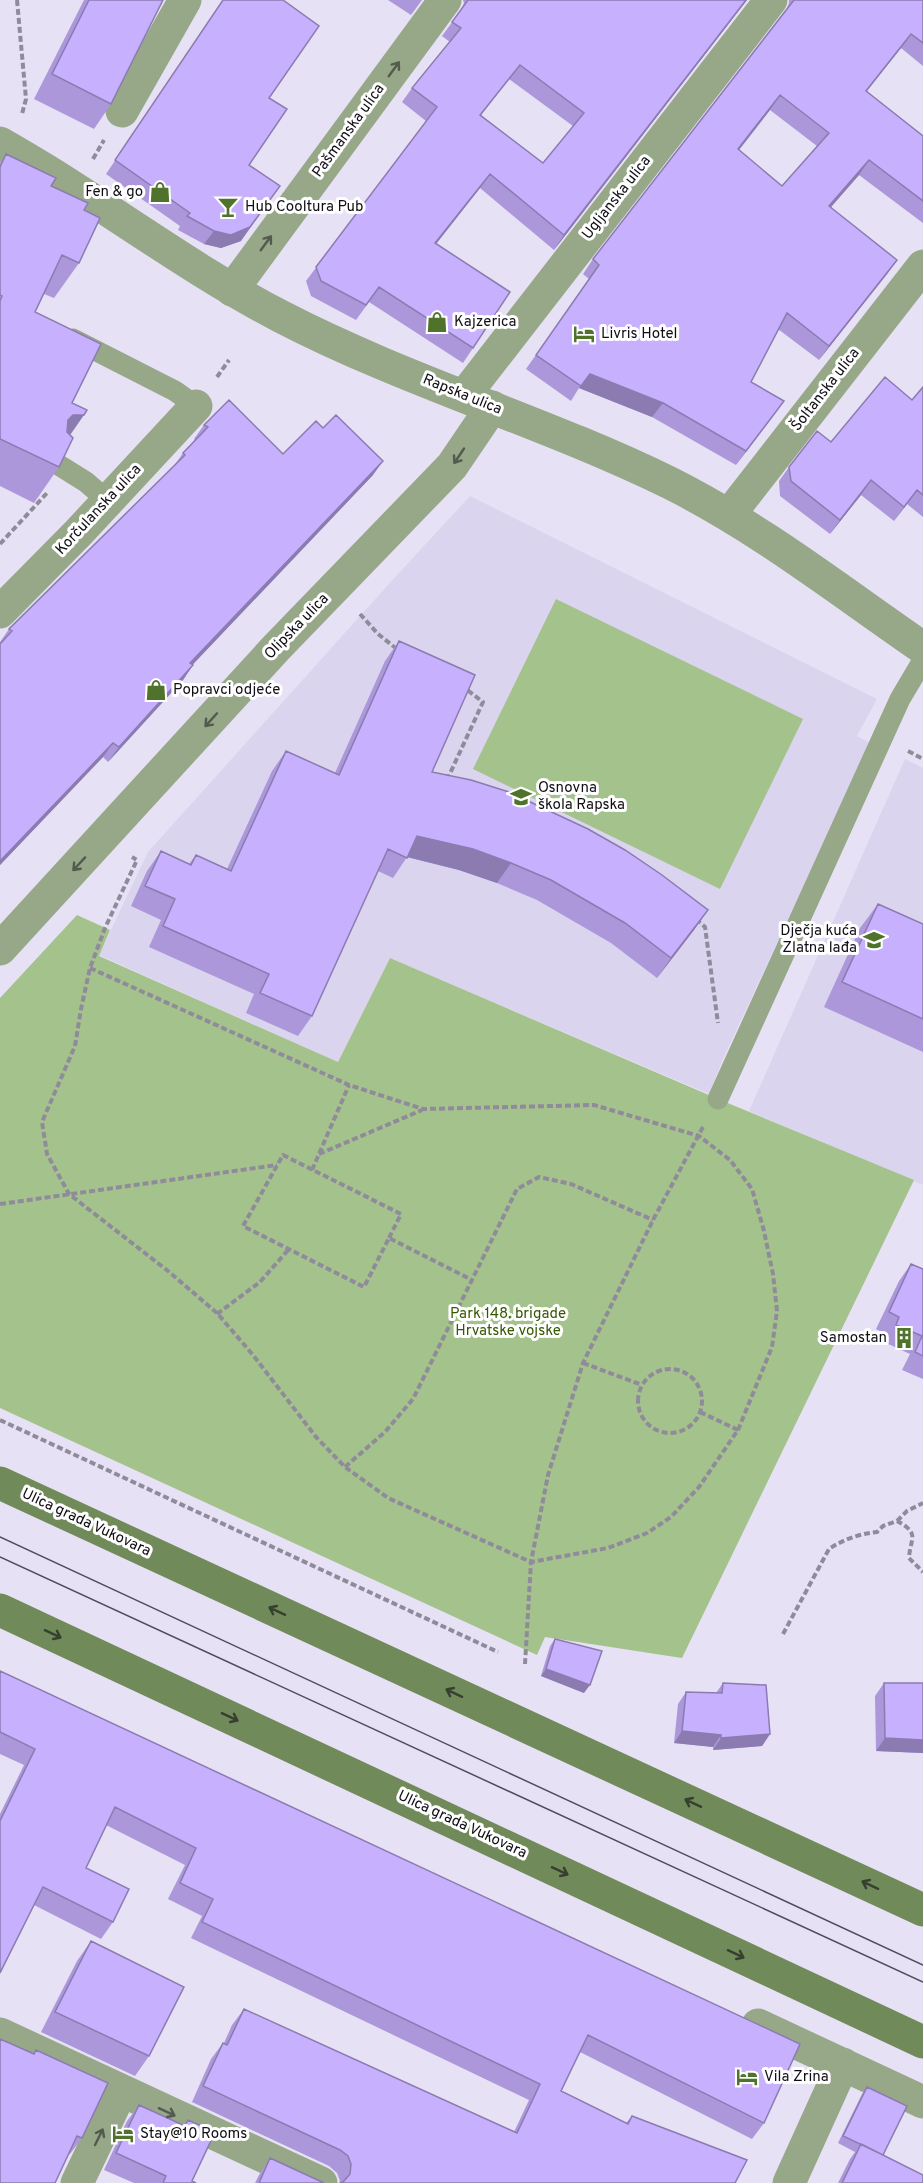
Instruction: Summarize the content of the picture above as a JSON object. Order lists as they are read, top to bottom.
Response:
{
  "streets": {
    "main road": ["Ulica grada Vukovara"],
    "street": [
      "Pašmanska ulica",
      "Ugljanska ulica",
      "Šoltanska ulica",
      "Rapska ulica",
      "Korčulanska ulica",
      "Olipska ulica"
    ]
  },
  "crossings": [
    ["Pašmanska ulica", "Rapska ulica"],
    ["Ugljanska ulica", "Rapska ulica"],
    ["Ugljanska ulica", "Olipska ulica"],
    ["Šoltanska ulica", "Rapska ulica"],
    ["Rapska ulica", "Olipska ulica"]
  ],
  "one_way": ["Olipska ulica"],
  "parks": ["Park 148. brigade Hrvatske vojske"],
  "places": {
    "shop": ["Fen & go", "Kajzerica", "Popravci odjeće"],
    "bar": ["Hub Cooltura Pub"],
    "hotel": ["Livris Hotel", "Vila Zrina", "Stay@10 Rooms"],
    "school or university": ["Osnovna škola Rapska", "Dječja kuća Zlatna lađa"],
    "building": ["Samostan"]
  }
}
